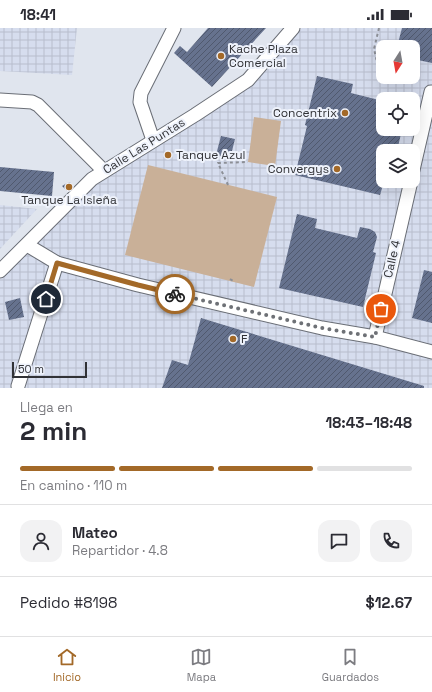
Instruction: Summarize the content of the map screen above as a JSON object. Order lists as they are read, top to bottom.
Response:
{
  "streets": {
    "street": ["Calle Las Puntas", "Calle 4"]
  },
  "places": [
    "Kache Plaza Comercial",
    "Concentrix",
    "Tanque Azul",
    "Convergys",
    "Tanque La Isleña",
    "F"
  ],
  "scale_bar": "50 m",
  "north": "bottom",
  "page": {
    "status": "18:41",
    "scale": "50 m",
    "heading": ["2 min", "Llega en", "18:43–18:48"],
    "panel": [
      "Mateo",
      "Repartidor · 4.8",
      "Pedido #8198",
      "$12.67"
    ],
    "bar": "En camino · 110 m",
    "tabs": ["Inicio", "Mapa", "Guardados"]
  }
}
